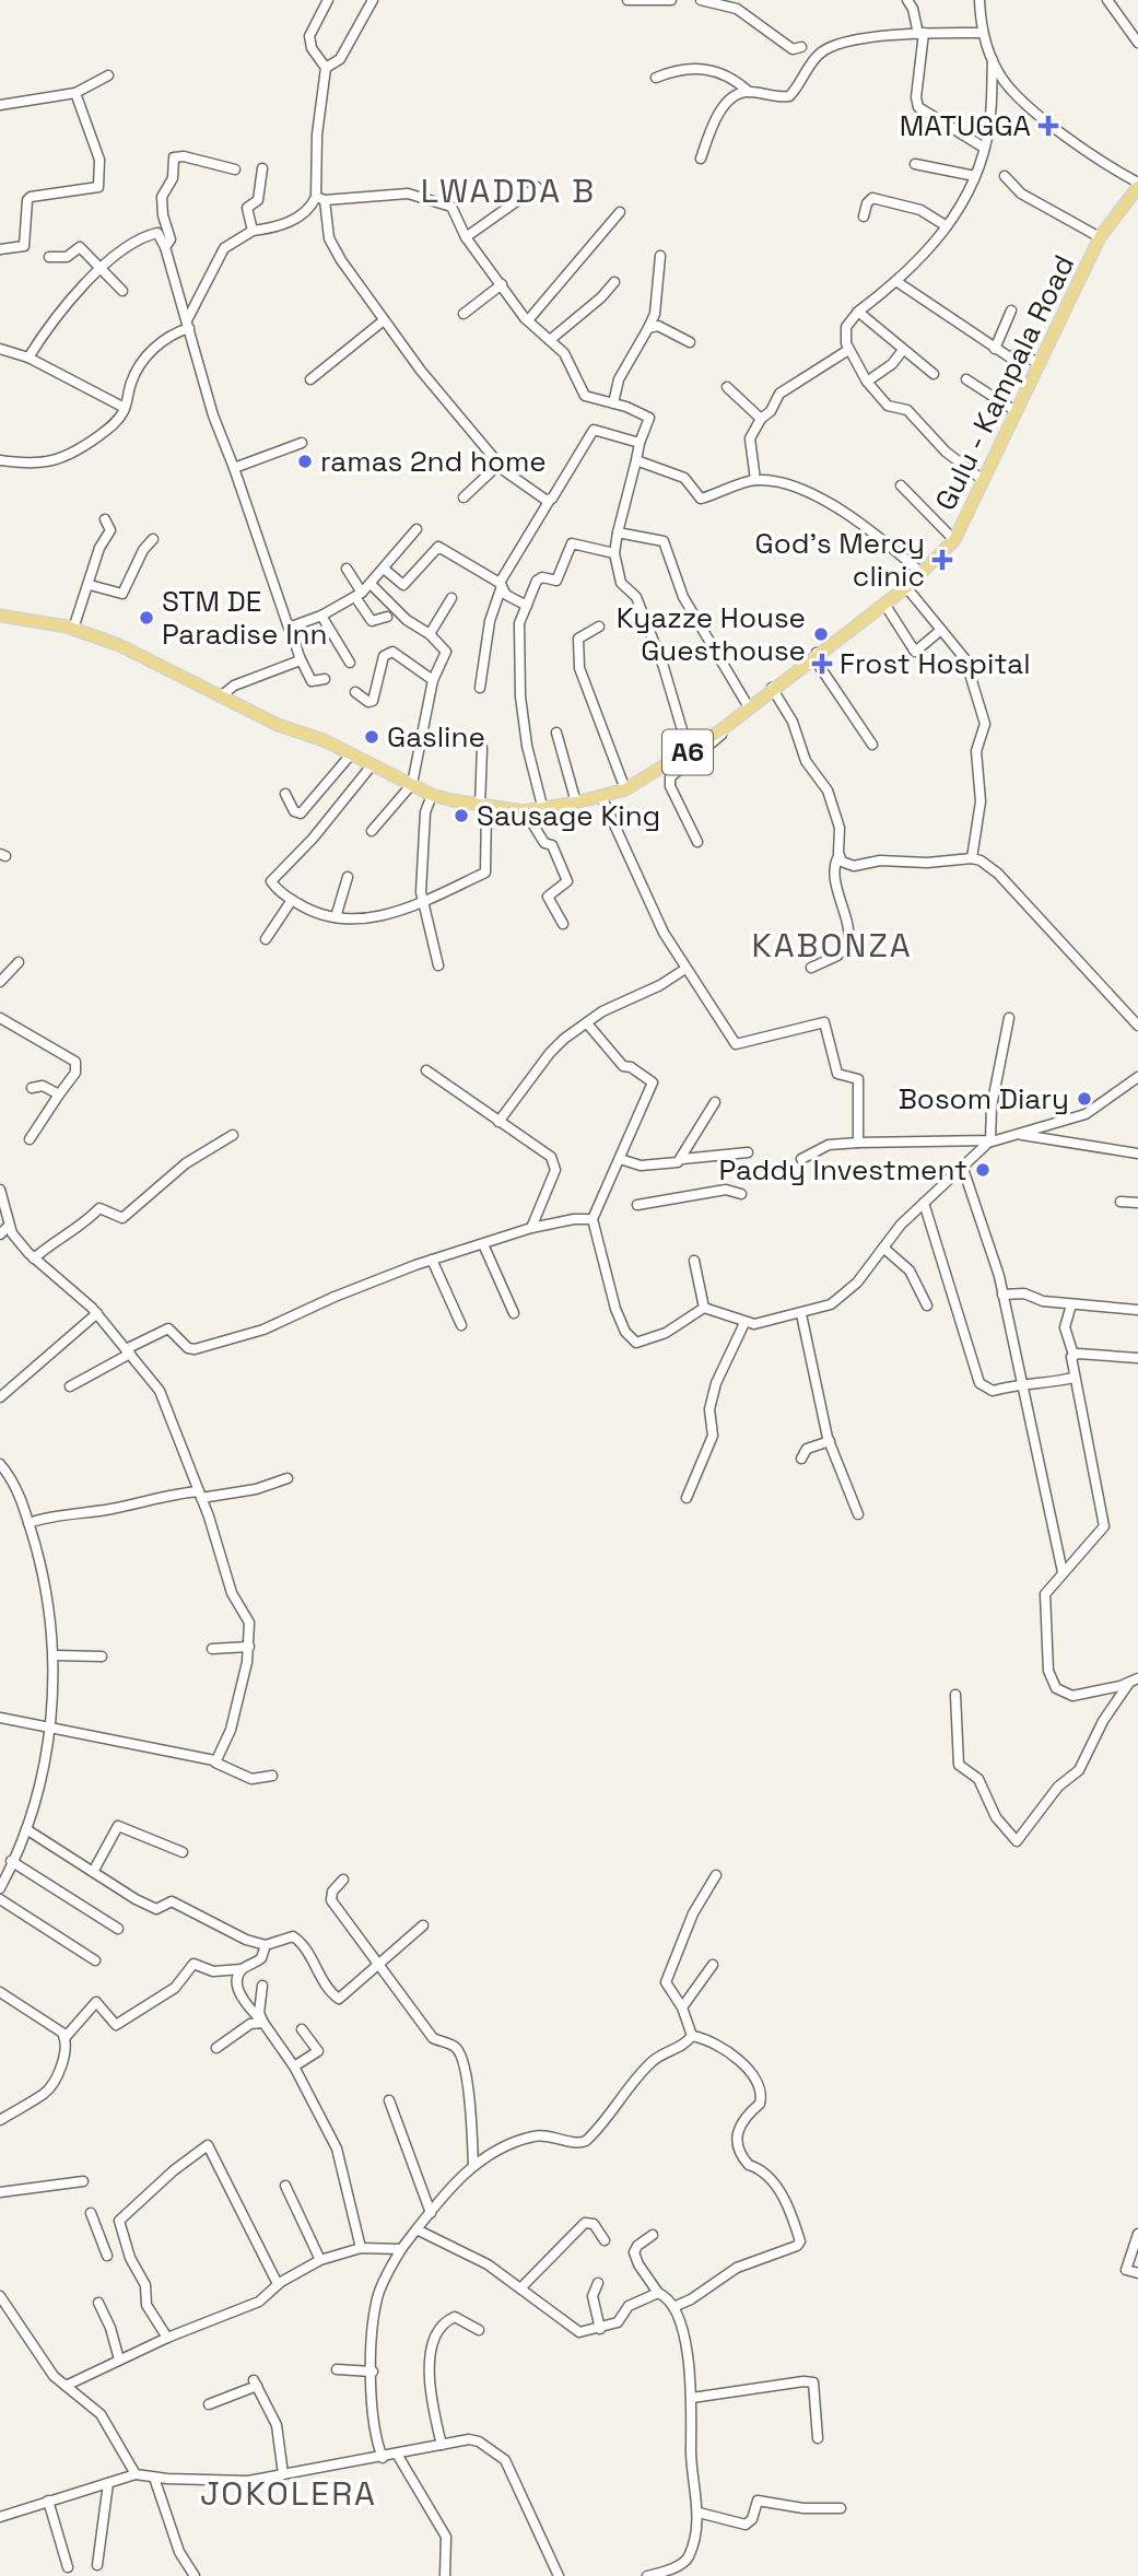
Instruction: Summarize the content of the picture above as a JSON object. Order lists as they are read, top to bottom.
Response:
{
  "streets": {
    "main road": ["Gulu - Kampala Road", "A6"]
  },
  "districts": ["LWADDA B", "KABONZA", "JOKOLERA"],
  "places": {
    "health": ["MATUGGA", "God's Mercy clinic", "Frost Hospital"],
    "other": [
      "ramas 2nd home",
      "STM DE Paradise Inn",
      "Kyazze House Guesthouse",
      "Gasline",
      "Sausage King",
      "Bosom Diary",
      "Paddy Investment"
    ]
  }
}
